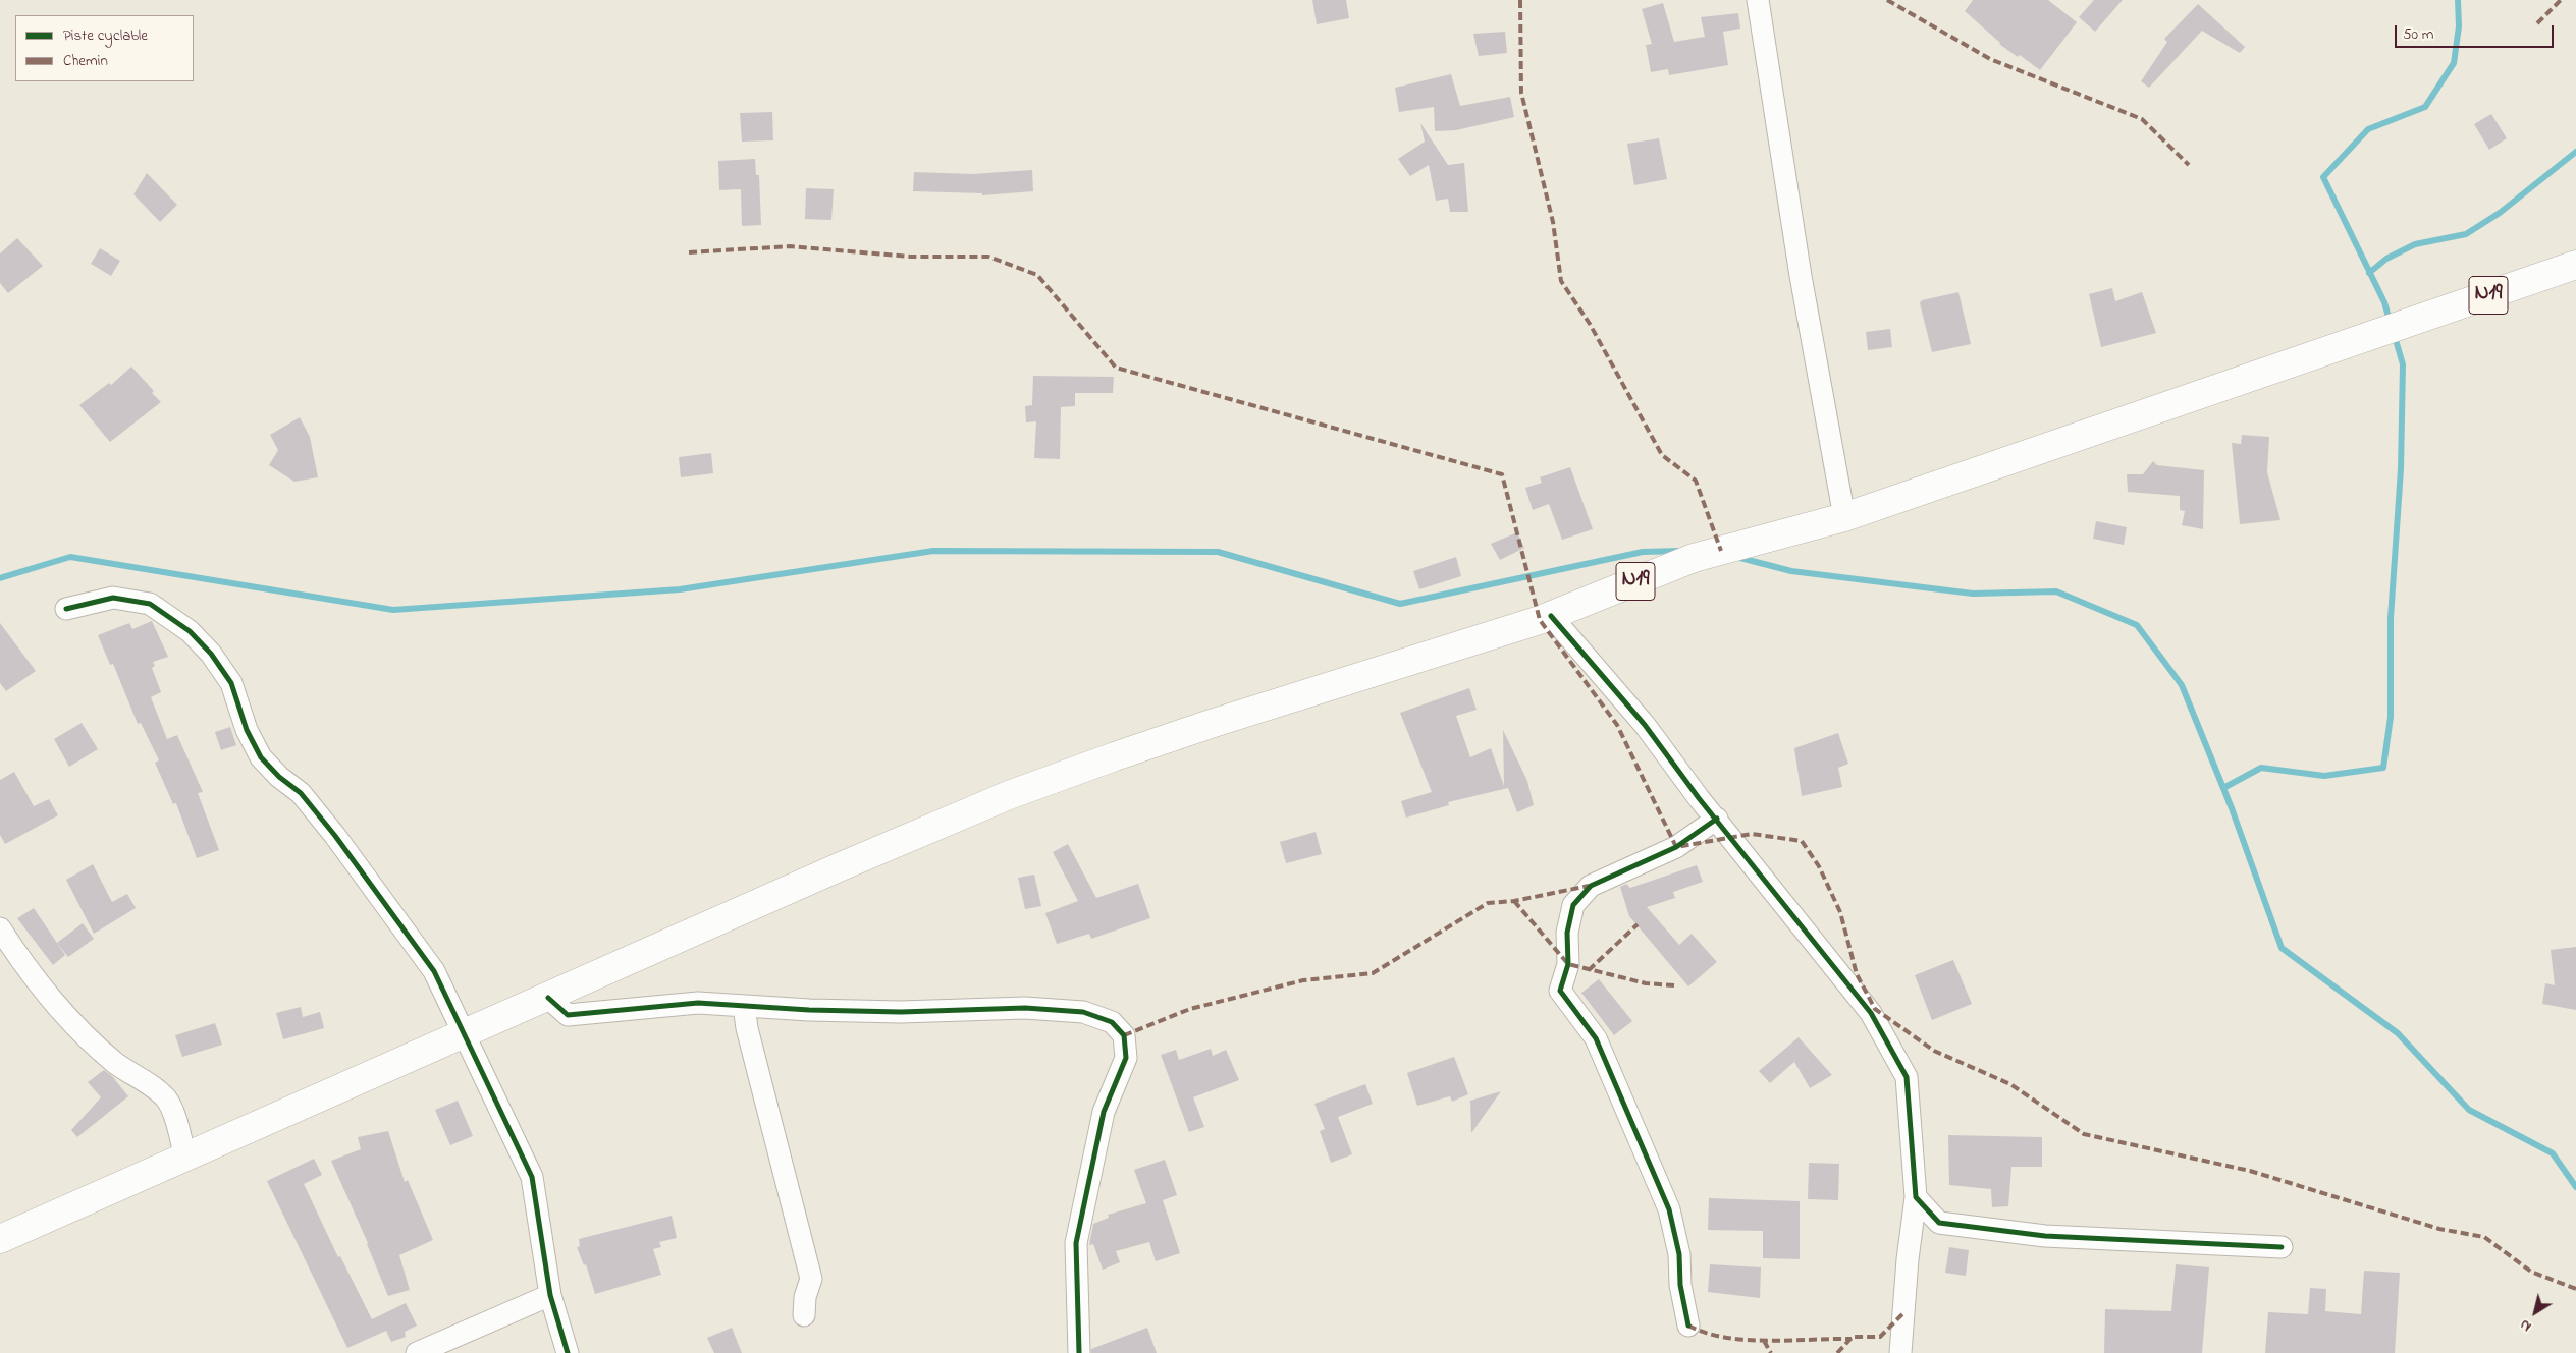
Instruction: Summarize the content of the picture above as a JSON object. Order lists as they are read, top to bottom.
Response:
{
  "streets": {
    "main road": ["N19"]
  },
  "legend": ["Piste cyclable", "Chemin"],
  "scale_bar": "50 m",
  "north": "bottom left"
}
